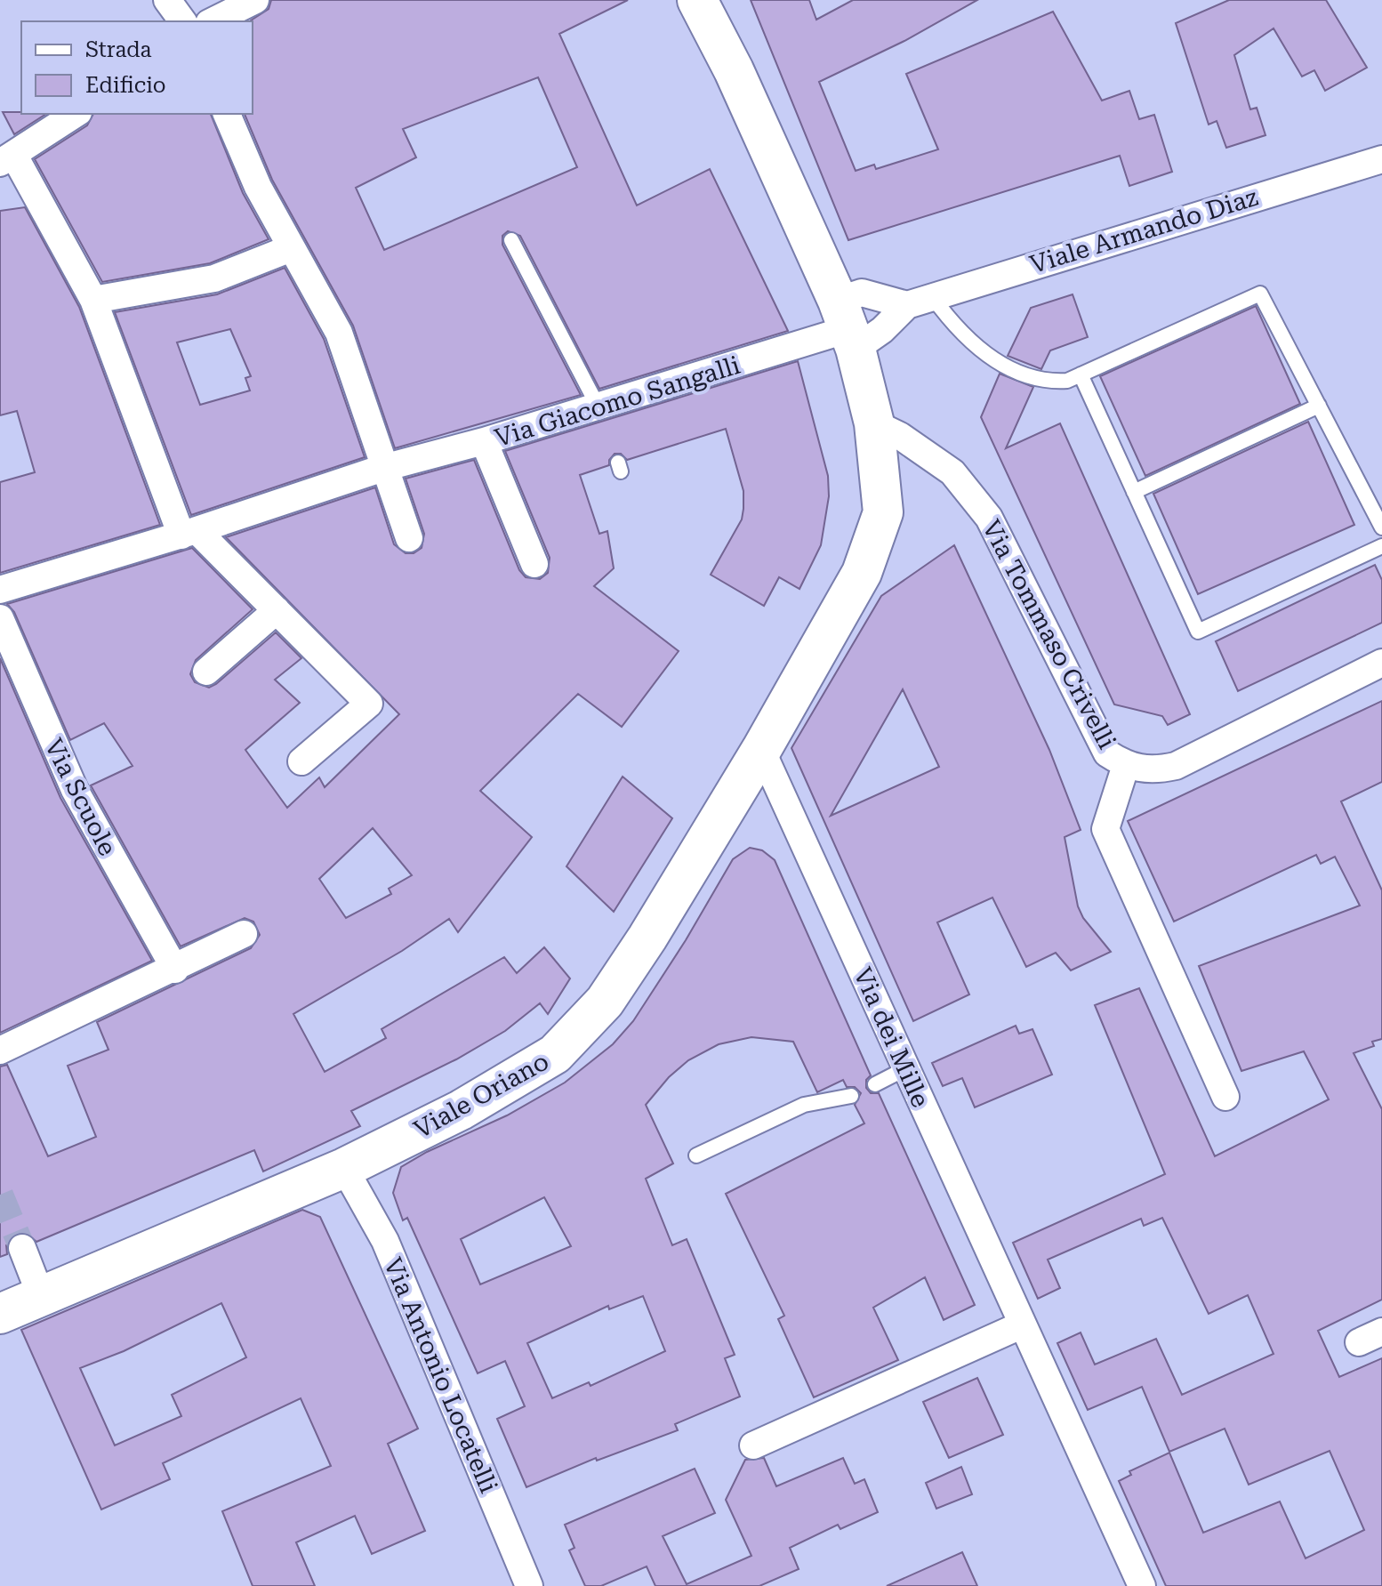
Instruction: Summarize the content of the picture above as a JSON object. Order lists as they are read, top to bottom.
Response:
{
  "streets": {
    "street": [
      "Viale Armando Diaz",
      "Via Giacomo Sangalli",
      "Via Tommaso Crivelli",
      "Via Scuole",
      "Via dei Mille",
      "Viale Oriano",
      "Via Antonio Locatelli"
    ]
  },
  "crossings": [
    ["Viale Armando Diaz", "Via Giacomo Sangalli"],
    ["Viale Armando Diaz", "Viale Oriano"],
    ["Via Giacomo Sangalli", "Viale Oriano"],
    ["Via Tommaso Crivelli", "Viale Oriano"],
    ["Via dei Mille", "Viale Oriano"],
    ["Viale Oriano", "Via Antonio Locatelli"]
  ],
  "legend": ["Strada", "Edificio"]
}
